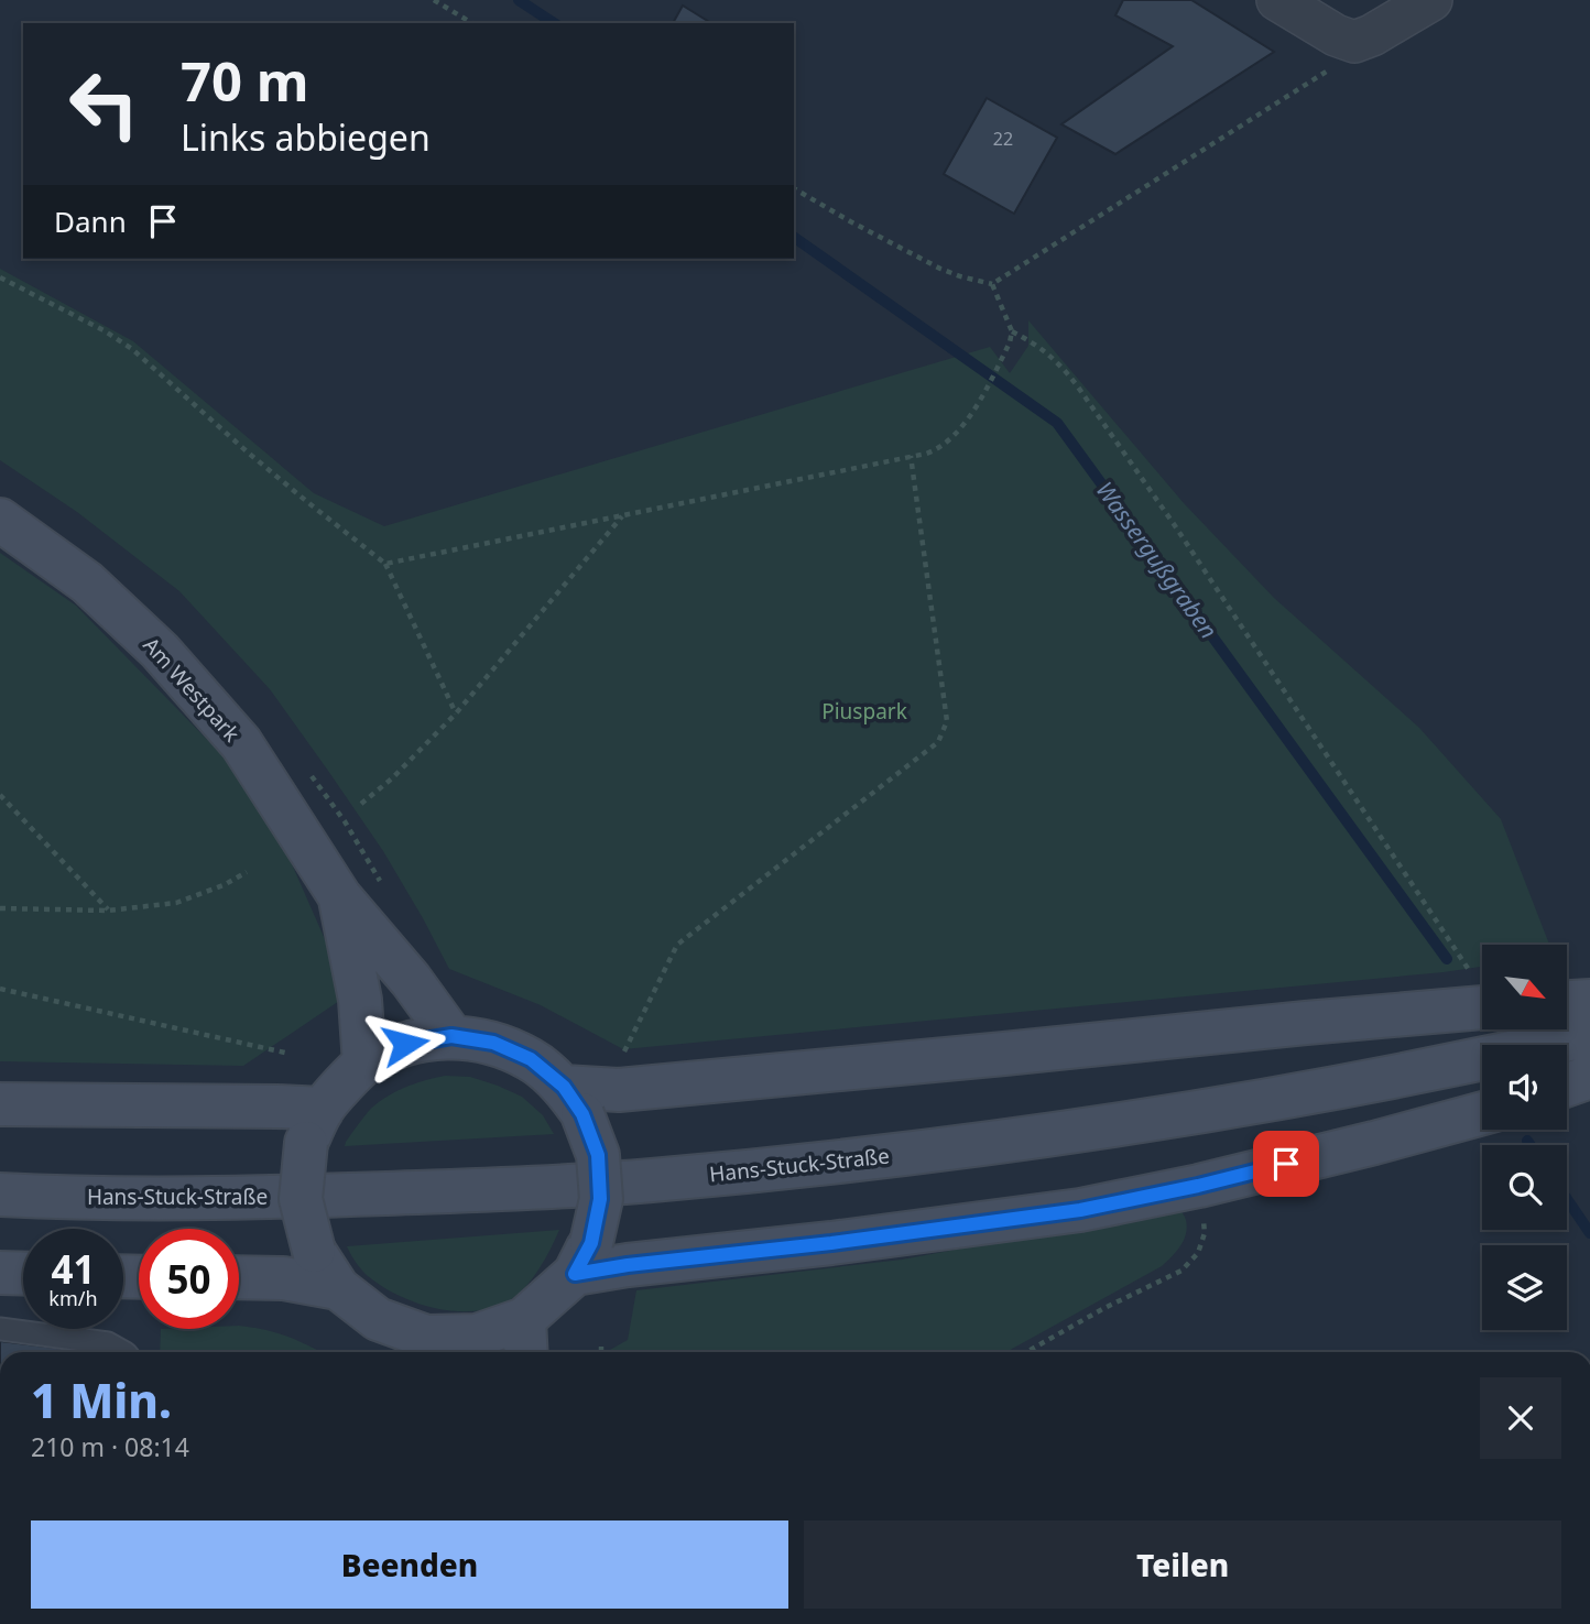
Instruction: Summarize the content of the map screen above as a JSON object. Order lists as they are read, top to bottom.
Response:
{
  "streets": {
    "main road": ["Am Westpark", "Hans-Stuck-Straße"]
  },
  "water": ["Wassergußgraben"],
  "parks": ["Piuspark"],
  "house_numbers": ["22"],
  "north": "bottom right",
  "page": {
    "turn": ["70 m", "Links abbiegen"],
    "then": "Dann",
    "speed": "41 km/h",
    "limit": "50",
    "heading": ["1 Min.", "210 m · 08:14"],
    "buttons": ["Beenden", "Teilen"]
  }
}
